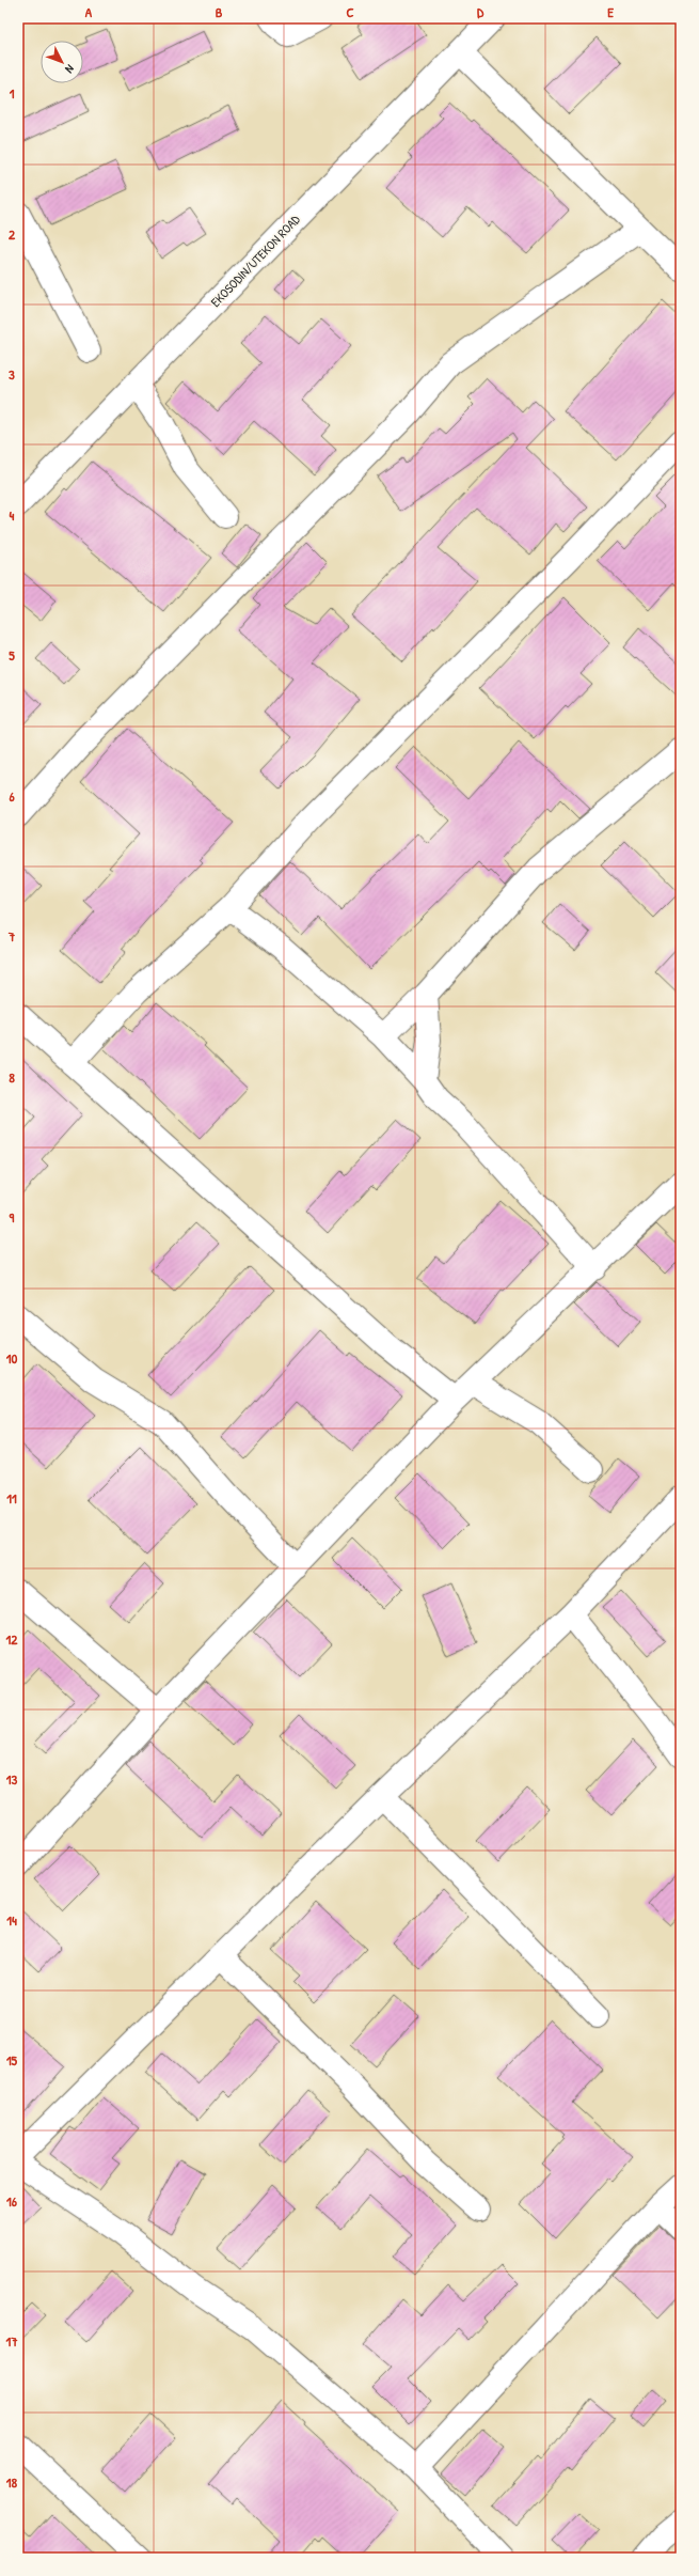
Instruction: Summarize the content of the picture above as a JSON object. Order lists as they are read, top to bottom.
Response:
{
  "streets": {
    "street": ["EKOSODIN/UTEKON ROAD"]
  },
  "north": "bottom right",
  "grid": {
    "columns": [
      "A",
      "B",
      "C",
      "D",
      "E"
    ],
    "rows": [
      "1",
      "2",
      "3",
      "4",
      "5",
      "6",
      "7",
      "8",
      "9",
      "10",
      "11",
      "12",
      "13",
      "14",
      "15",
      "16",
      "17",
      "18"
    ]
  }
}
